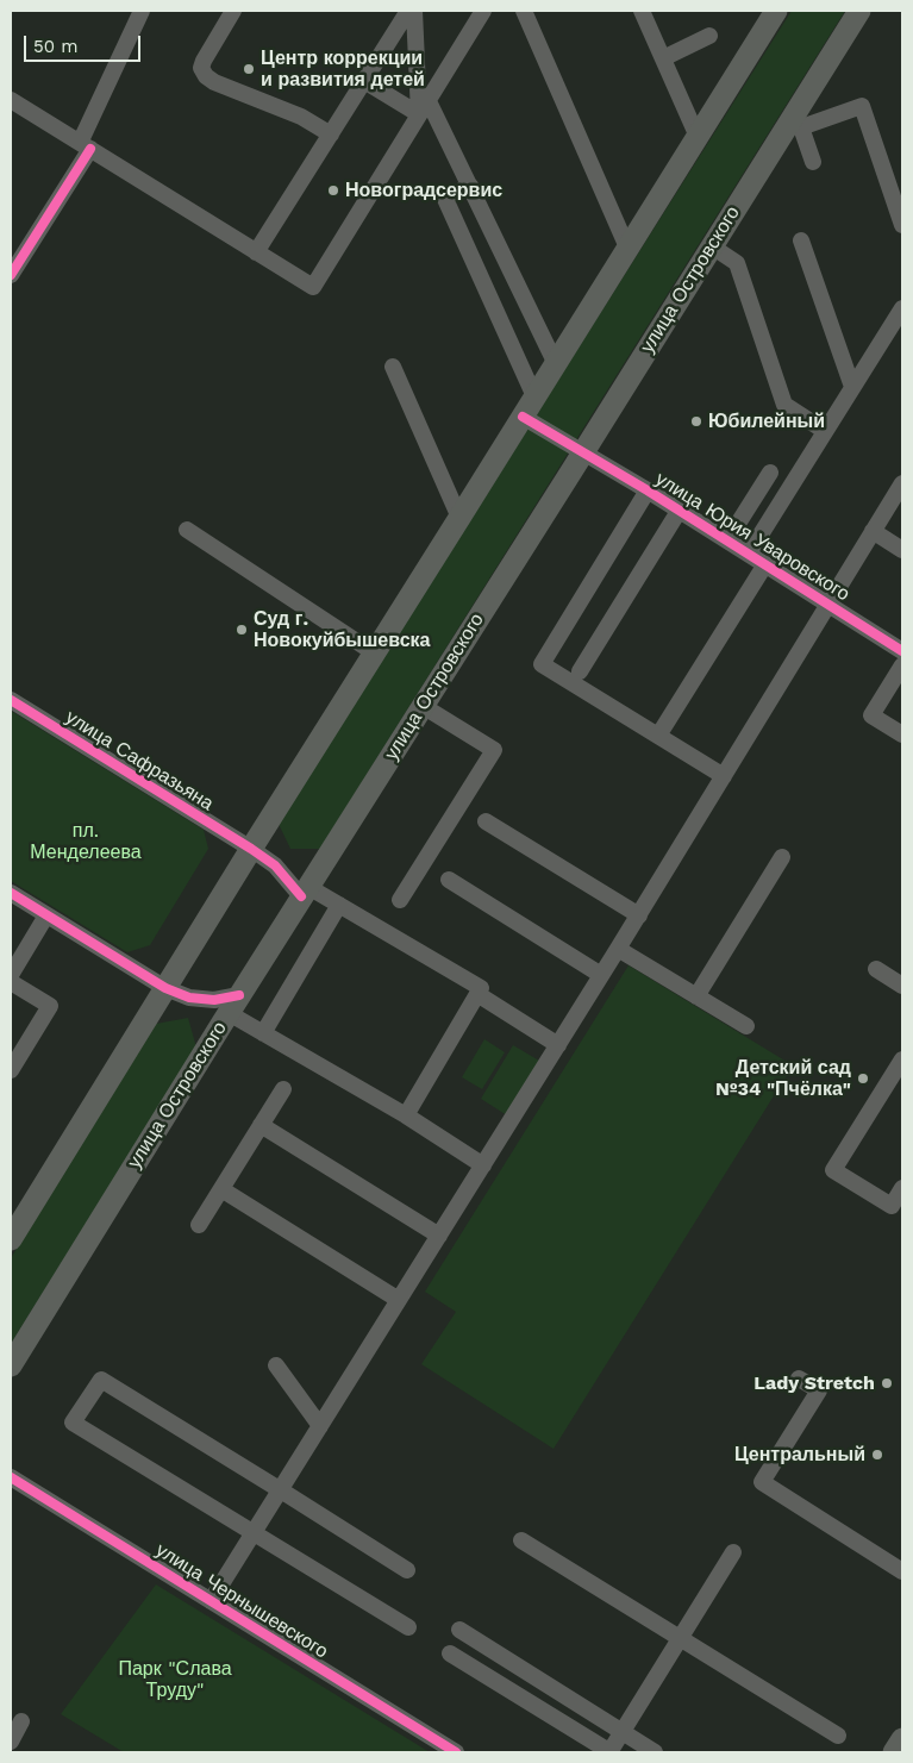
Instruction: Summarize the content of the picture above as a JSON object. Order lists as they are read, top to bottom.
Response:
{
  "streets": {
    "main road": ["улица Островского"],
    "street": ["улица Юрия Уваровского", "улица Сафразьяна", "улица Чернышевского"]
  },
  "crossings": [
    ["улица Островского", "улица Юрия Уваровского"],
    ["улица Островского", "улица Сафразьяна"]
  ],
  "parks": ["пл. Менделеева", "Парк \"Слава Труду\""],
  "places": [
    "Центр коррекции и развития детей",
    "Новоградсервис",
    "Юбилейный",
    "Суд г. Новокуйбышевска",
    "Детский сад №34 \"Пчёлка\"",
    "Lady Stretch",
    "Центральный"
  ],
  "scale_bar": "50 m"
}
